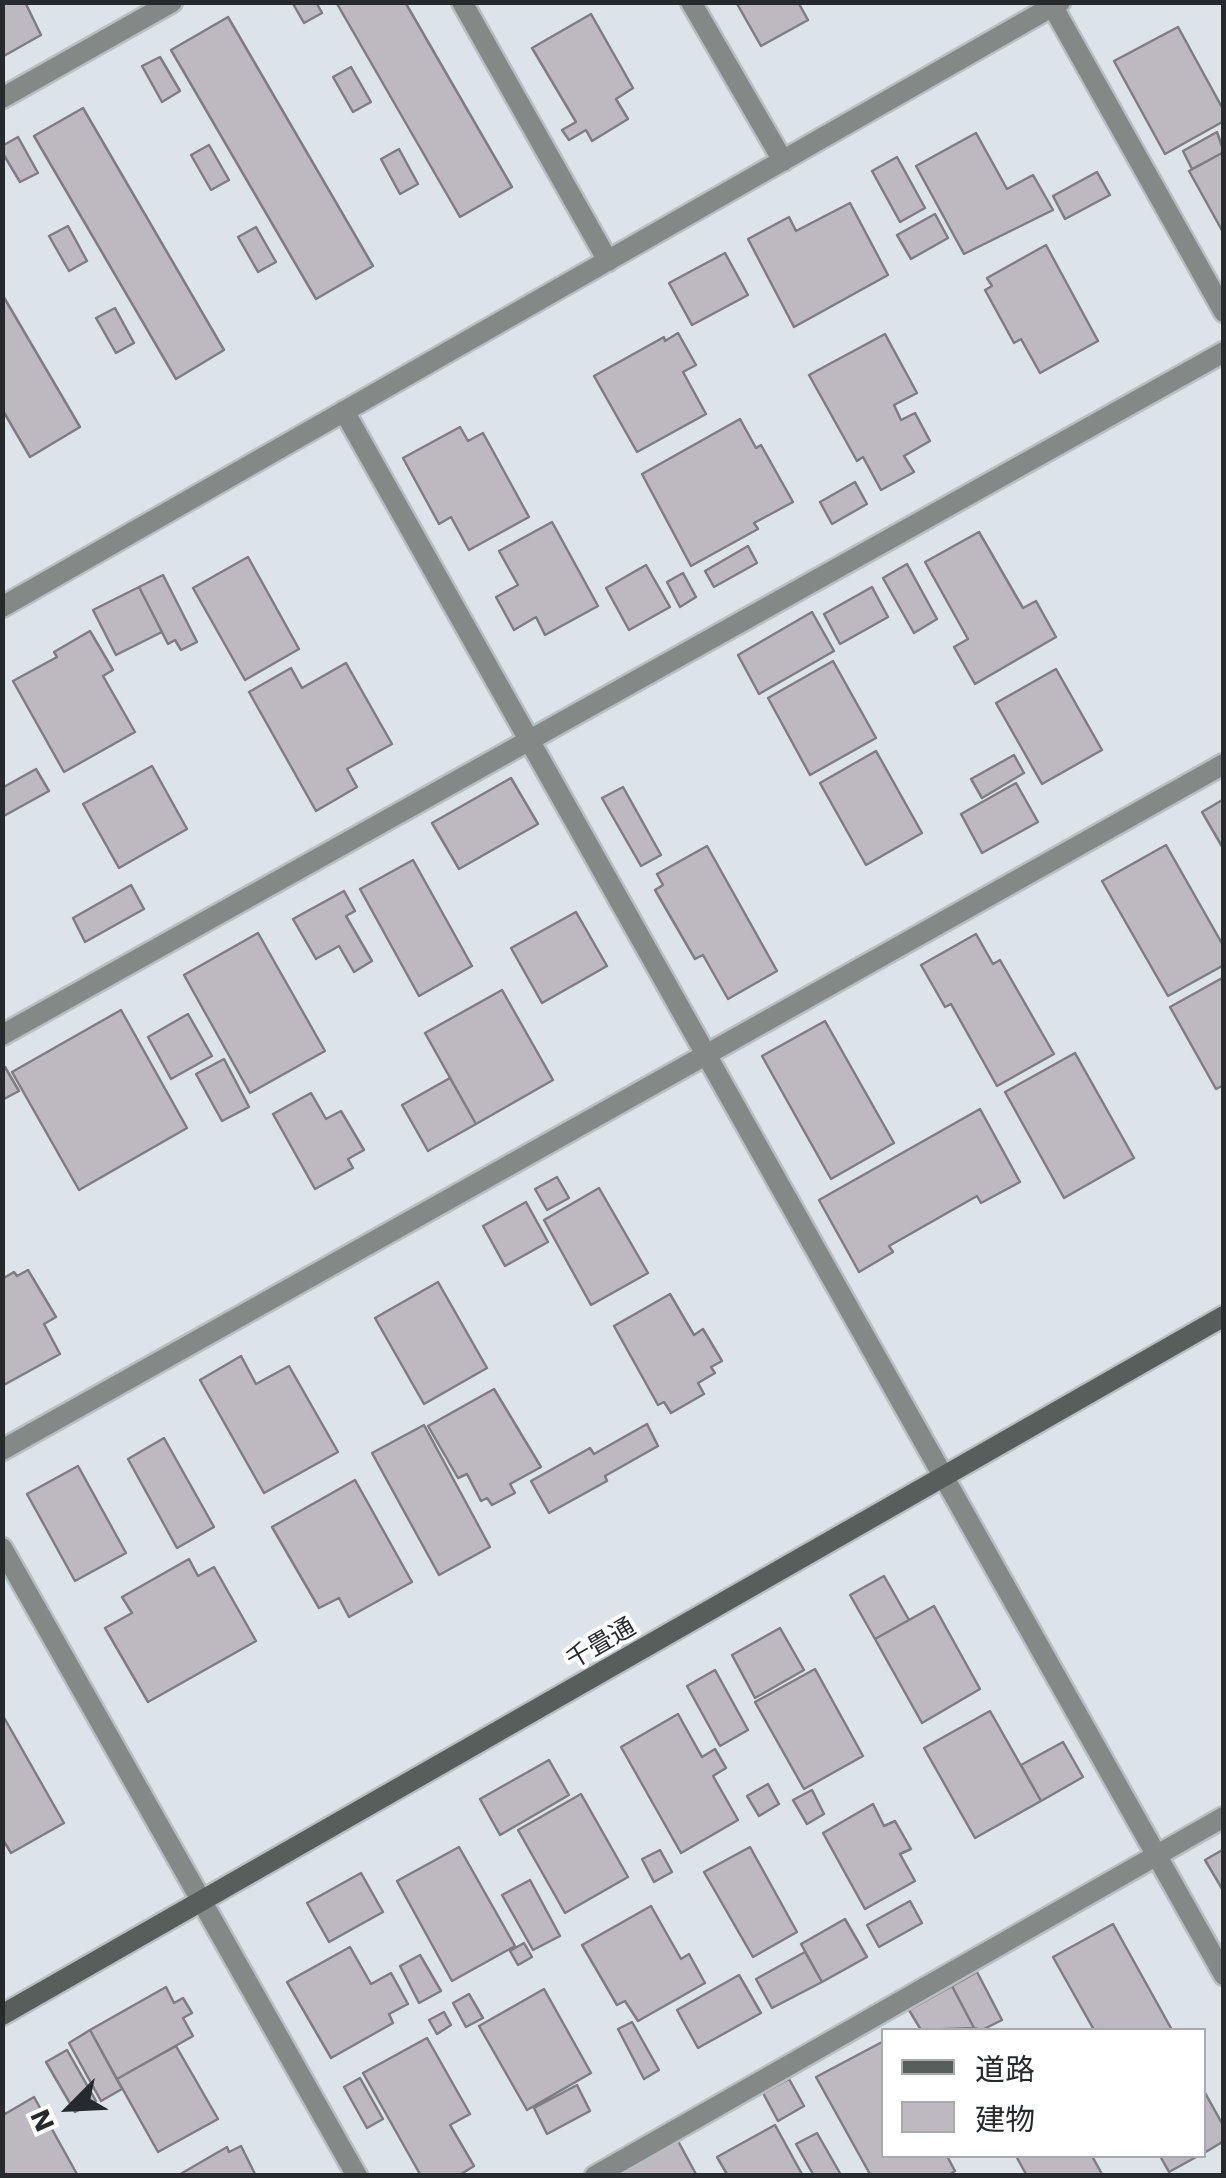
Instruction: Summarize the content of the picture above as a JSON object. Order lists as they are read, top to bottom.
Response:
{
  "streets": {
    "street": ["千畳通"]
  },
  "legend": ["道路", "建物"],
  "north": "bottom left"
}
